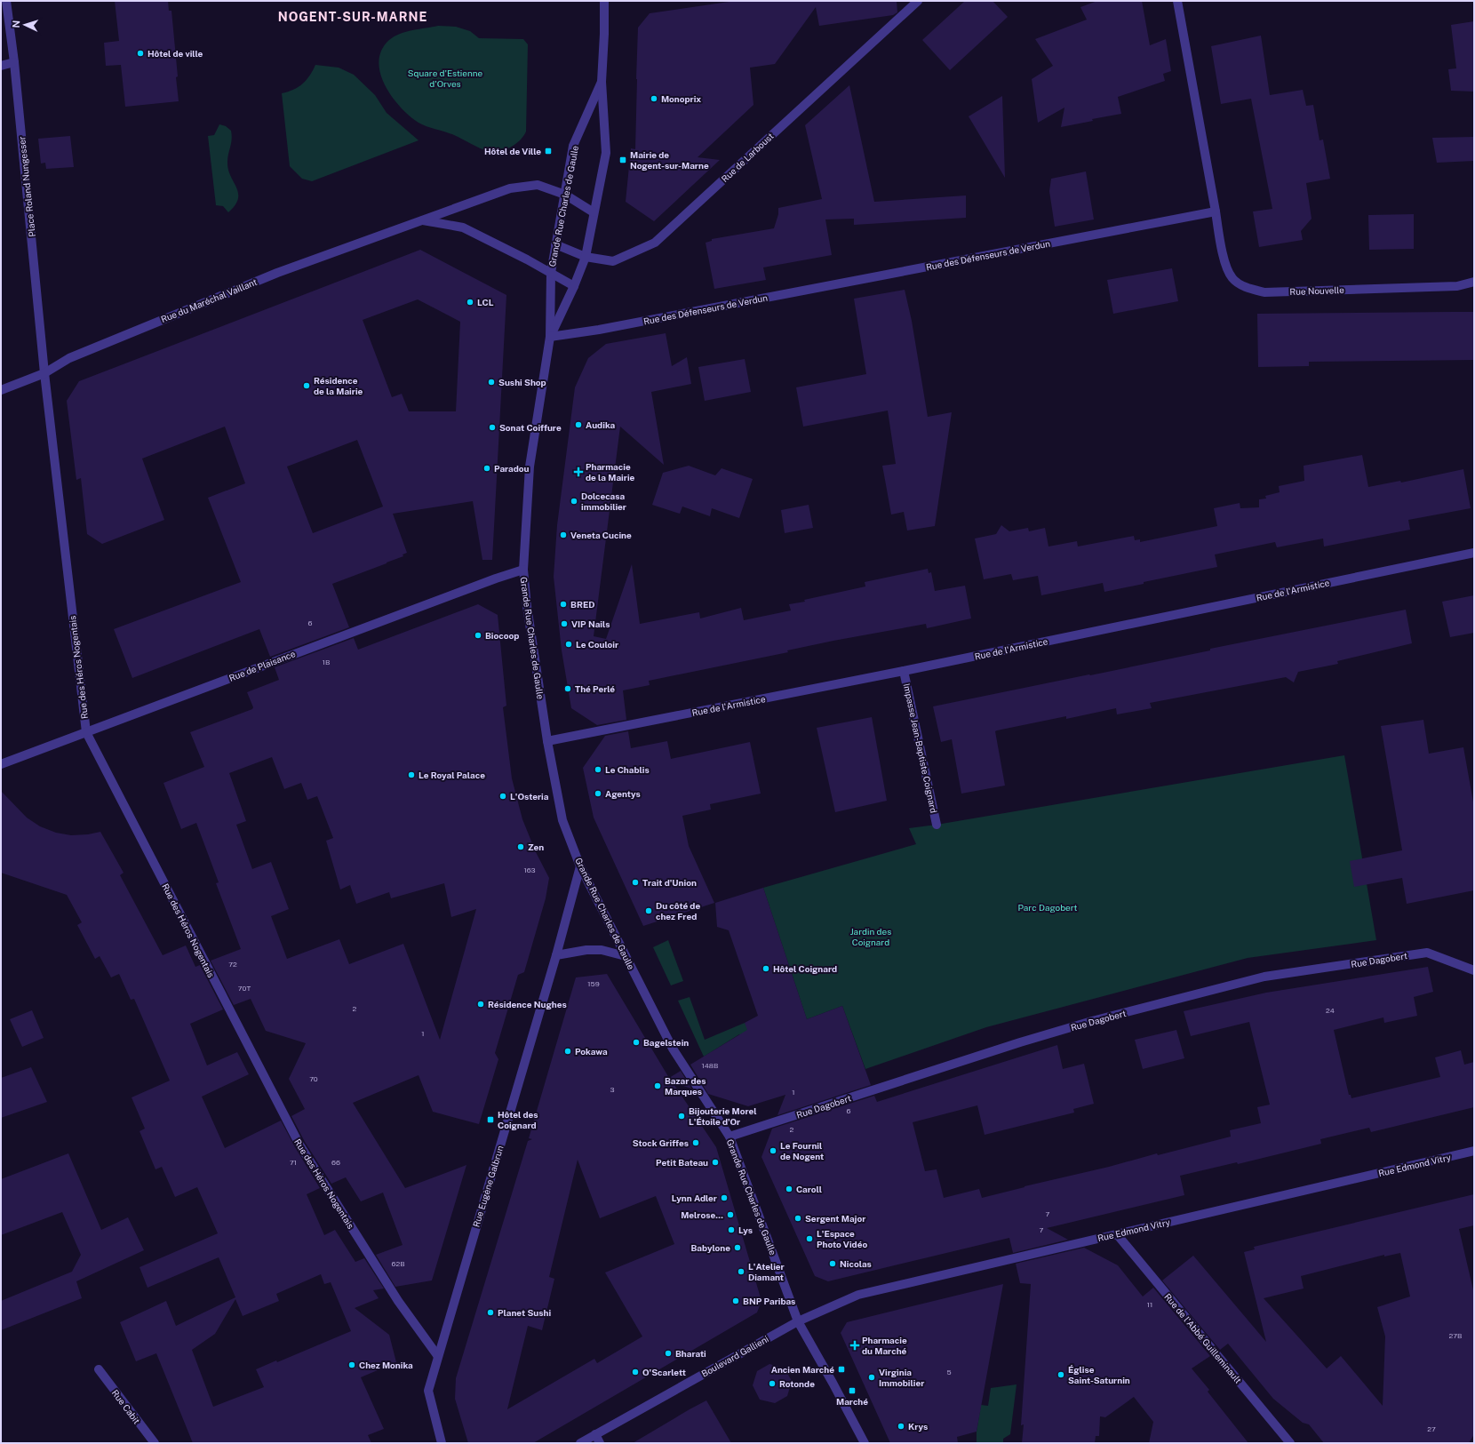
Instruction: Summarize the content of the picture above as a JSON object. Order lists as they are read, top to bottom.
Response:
{
  "streets": {
    "street": [
      "Rue de Larboust",
      "Place Roland Nungesser",
      "Grande Rue Charles de Gaulle",
      "Rue des Défenseurs de Verdun",
      "Rue Nouvelle",
      "Rue du Maréchal Vaillant",
      "Rue de l'Armistice",
      "Rue de Plaisance",
      "Rue des Héros Nogentais",
      "Impasse Jean-Baptiste Coignard",
      "Rue Dagobert",
      "Rue Edmond Vitry",
      "Rue Eugène Galbrun",
      "Rue de l'Abbé Guilleminault",
      "Boulevard Gallieni",
      "Rue Cabit"
    ]
  },
  "crossings": [
    ["Rue de Larboust", "Grande Rue Charles de Gaulle"],
    ["Place Roland Nungesser", "Rue du Maréchal Vaillant"],
    ["Place Roland Nungesser", "Rue des Héros Nogentais"],
    ["Grande Rue Charles de Gaulle", "Rue des Défenseurs de Verdun"],
    ["Grande Rue Charles de Gaulle", "Rue du Maréchal Vaillant"],
    ["Grande Rue Charles de Gaulle", "Rue de l'Armistice"],
    ["Grande Rue Charles de Gaulle", "Rue de Plaisance"],
    ["Grande Rue Charles de Gaulle", "Rue Dagobert"],
    ["Grande Rue Charles de Gaulle", "Rue Edmond Vitry"],
    ["Grande Rue Charles de Gaulle", "Rue Eugène Galbrun"],
    ["Grande Rue Charles de Gaulle", "Boulevard Gallieni"],
    ["Rue des Défenseurs de Verdun", "Rue Nouvelle"],
    ["Rue du Maréchal Vaillant", "Rue des Héros Nogentais"],
    ["Rue de l'Armistice", "Impasse Jean-Baptiste Coignard"],
    ["Rue de Plaisance", "Rue des Héros Nogentais"],
    ["Rue des Héros Nogentais", "Rue Eugène Galbrun"],
    ["Rue Edmond Vitry", "Rue de l'Abbé Guilleminault"],
    ["Rue Edmond Vitry", "Boulevard Gallieni"]
  ],
  "districts": ["NOGENT-SUR-MARNE"],
  "parks": ["Square d'Estienne d'Orves", "Parc Dagobert", "Jardin des Coignard"],
  "places": {
    "other": [
      "Hôtel de ville",
      "Monoprix",
      "LCL",
      "Sushi Shop",
      "Résidence de la Mairie",
      "Audika",
      "Sonat Coiffure",
      "Paradou",
      "Dolcecasa immobilier",
      "Veneta Cucine",
      "BRED",
      "VIP Nails",
      "Biocoop",
      "Le Couloir",
      "Thé Perlé",
      "Le Chablis",
      "Le Royal Palace",
      "Agentys",
      "L'Osteria",
      "Zen",
      "Trait d'Union",
      "Du côté de chez Fred",
      "Hôtel Coignard",
      "Résidence Nughes",
      "Bagelstein",
      "Pokawa",
      "Bazar des Marques",
      "Bijouterie Morel L'Étoile d'Or",
      "Stock Griffes",
      "Le Fournil de Nogent",
      "Petit Bateau",
      "Caroll",
      "Lynn Adler",
      "Melrose...",
      "Sergent Major",
      "Lys",
      "L'Espace Photo Vidéo",
      "Babylone",
      "Nicolas",
      "L'Atelier Diamant",
      "BNP Paribas",
      "Planet Sushi",
      "Bharati",
      "Chez Monika",
      "O'Scarlett",
      "Église Saint-Saturnin",
      "Virginia Immobilier",
      "Rotonde",
      "Krys"
    ],
    "transit": [
      "Hôtel de Ville",
      "Mairie de Nogent-sur-Marne",
      "Hôtel des Coignard",
      "Ancien Marché",
      "Marché"
    ],
    "health": ["Pharmacie de la Mairie", "Pharmacie du Marché"]
  },
  "house_numbers": [
    "6",
    "1B",
    "163",
    "72",
    "159",
    "70T",
    "2",
    "24",
    "1",
    "148B",
    "70",
    "3",
    "1",
    "6",
    "2",
    "71",
    "66",
    "7",
    "7",
    "62B",
    "11",
    "27B",
    "5",
    "27"
  ],
  "north": "left"
}
